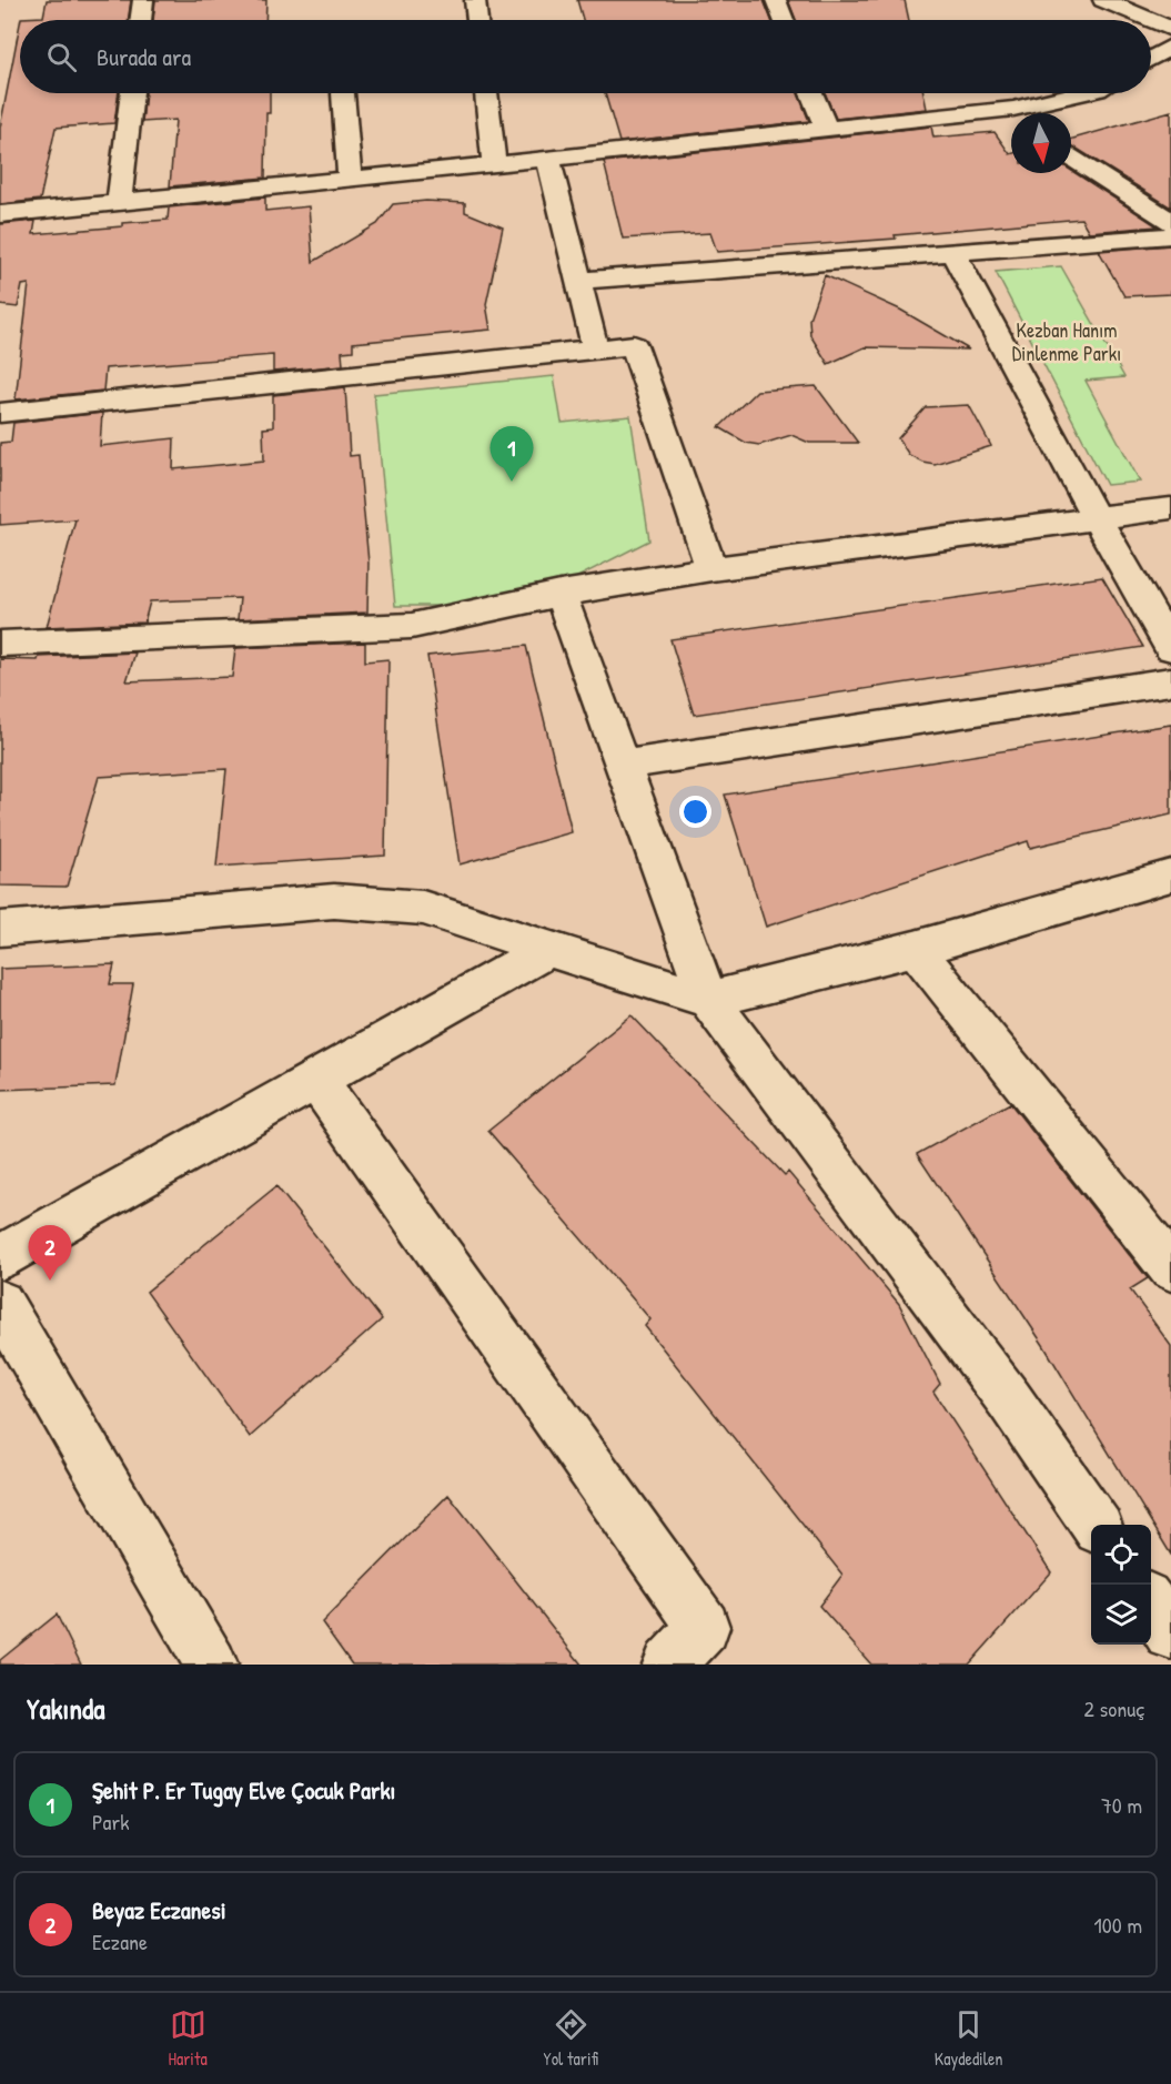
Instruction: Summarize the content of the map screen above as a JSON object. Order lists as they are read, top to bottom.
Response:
{
  "parks": ["Kezban Hanım Dinlenme Parkı"],
  "north": "bottom",
  "page": {
    "search": "Burada ara",
    "pins": ["1", "2"],
    "heading": ["Yakında", "2 sonuç"],
    "list": [
      {
        "mark": "1",
        "name": "Şehit P. Er Tugay Elve Çocuk Parkı",
        "note": "Park",
        "value": "70 m"
      },
      {
        "mark": "2",
        "name": "Beyaz Eczanesi",
        "note": "Eczane",
        "value": "100 m"
      }
    ],
    "nav": ["Harita", "Yol tarifi", "Kaydedilen"]
  }
}
